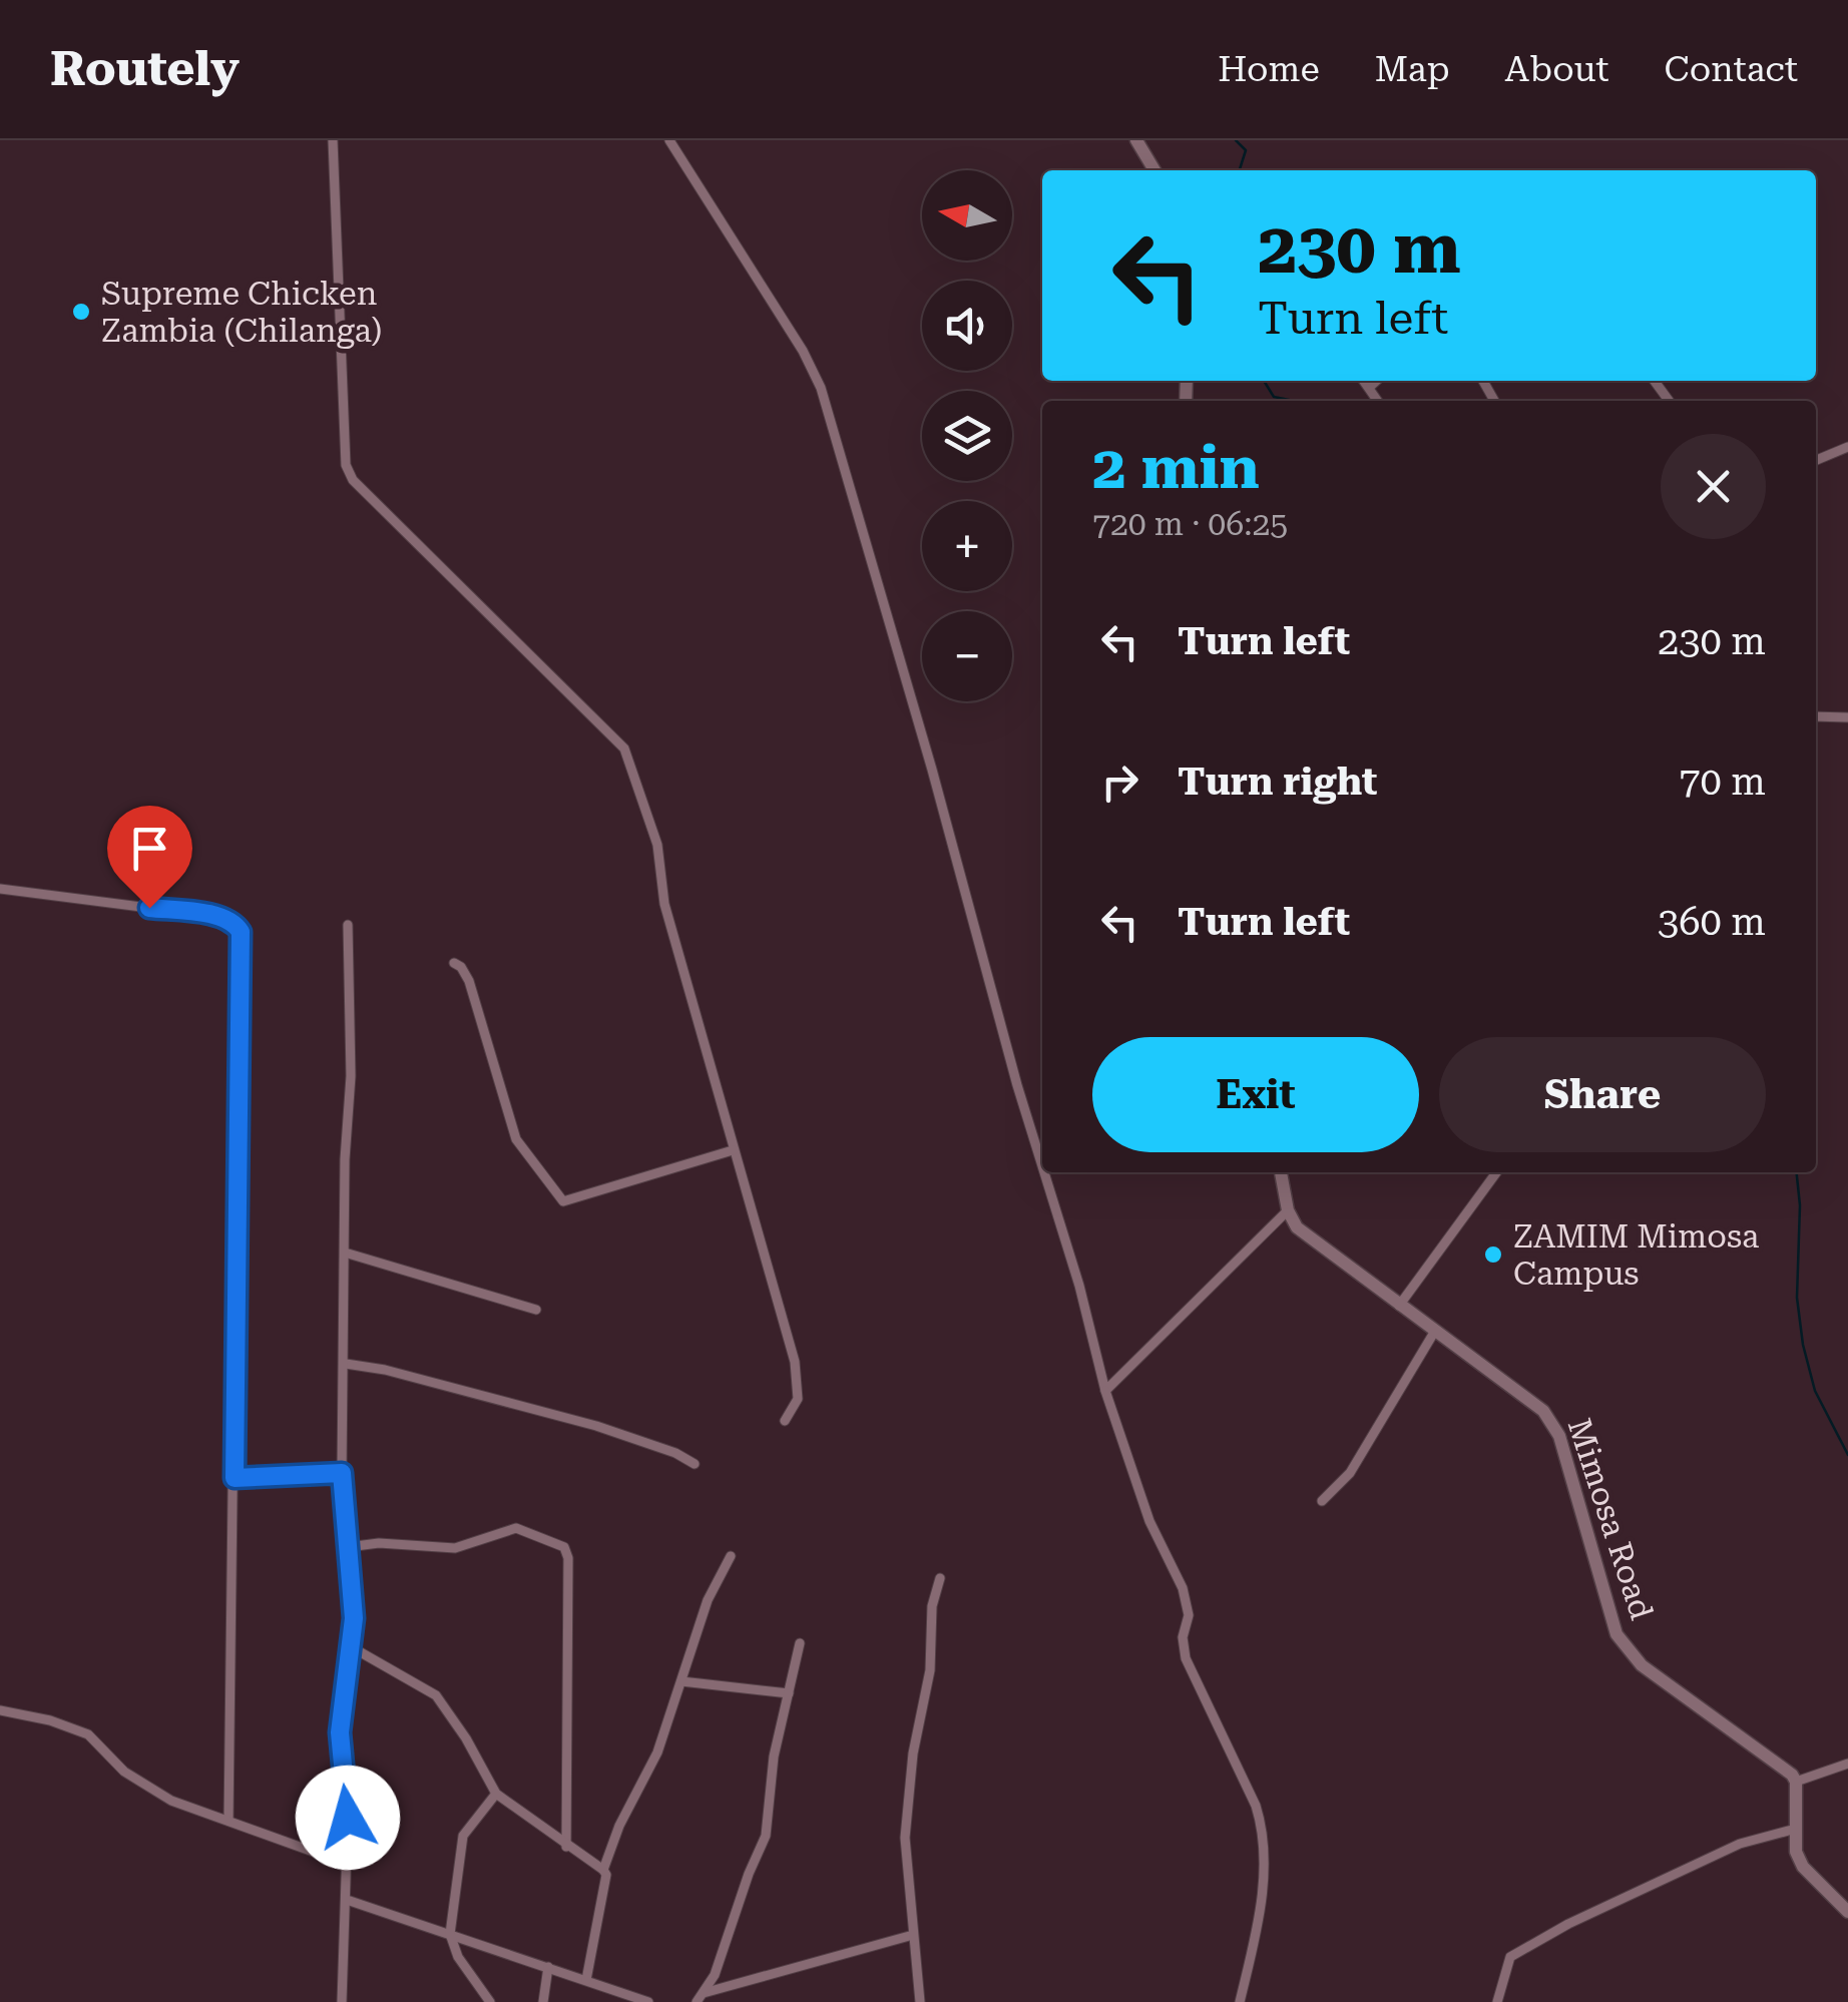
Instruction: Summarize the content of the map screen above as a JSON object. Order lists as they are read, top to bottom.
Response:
{
  "streets": {
    "street": ["Mimosa Road"]
  },
  "places": ["Supreme Chicken Zambia (Chilanga)", "ZAMIM Mimosa Campus"],
  "north": "left",
  "page": {
    "header": "Routely",
    "nav": [
      "Home",
      "Map",
      "About",
      "Contact"
    ],
    "map_buttons": ["+", "−"],
    "turn": ["230 m", "Turn left"],
    "heading": ["2 min", "720 m · 06:25"],
    "list": [
      {
        "name": "Turn left",
        "value": "230 m"
      },
      {
        "name": "Turn right",
        "value": "70 m"
      },
      {
        "name": "Turn left",
        "value": "360 m"
      }
    ],
    "buttons": ["Exit", "Share"]
  }
}
